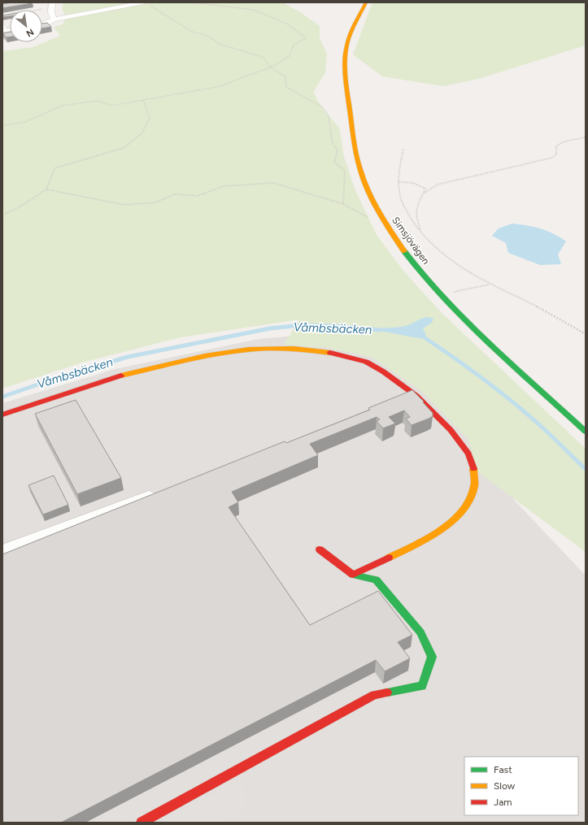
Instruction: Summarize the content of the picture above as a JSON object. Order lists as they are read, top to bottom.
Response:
{
  "streets": {
    "street": ["Simsjövägen"]
  },
  "water": ["Våmbsbäcken"],
  "legend": ["Fast", "Slow", "Jam"],
  "north": "bottom right"
}
